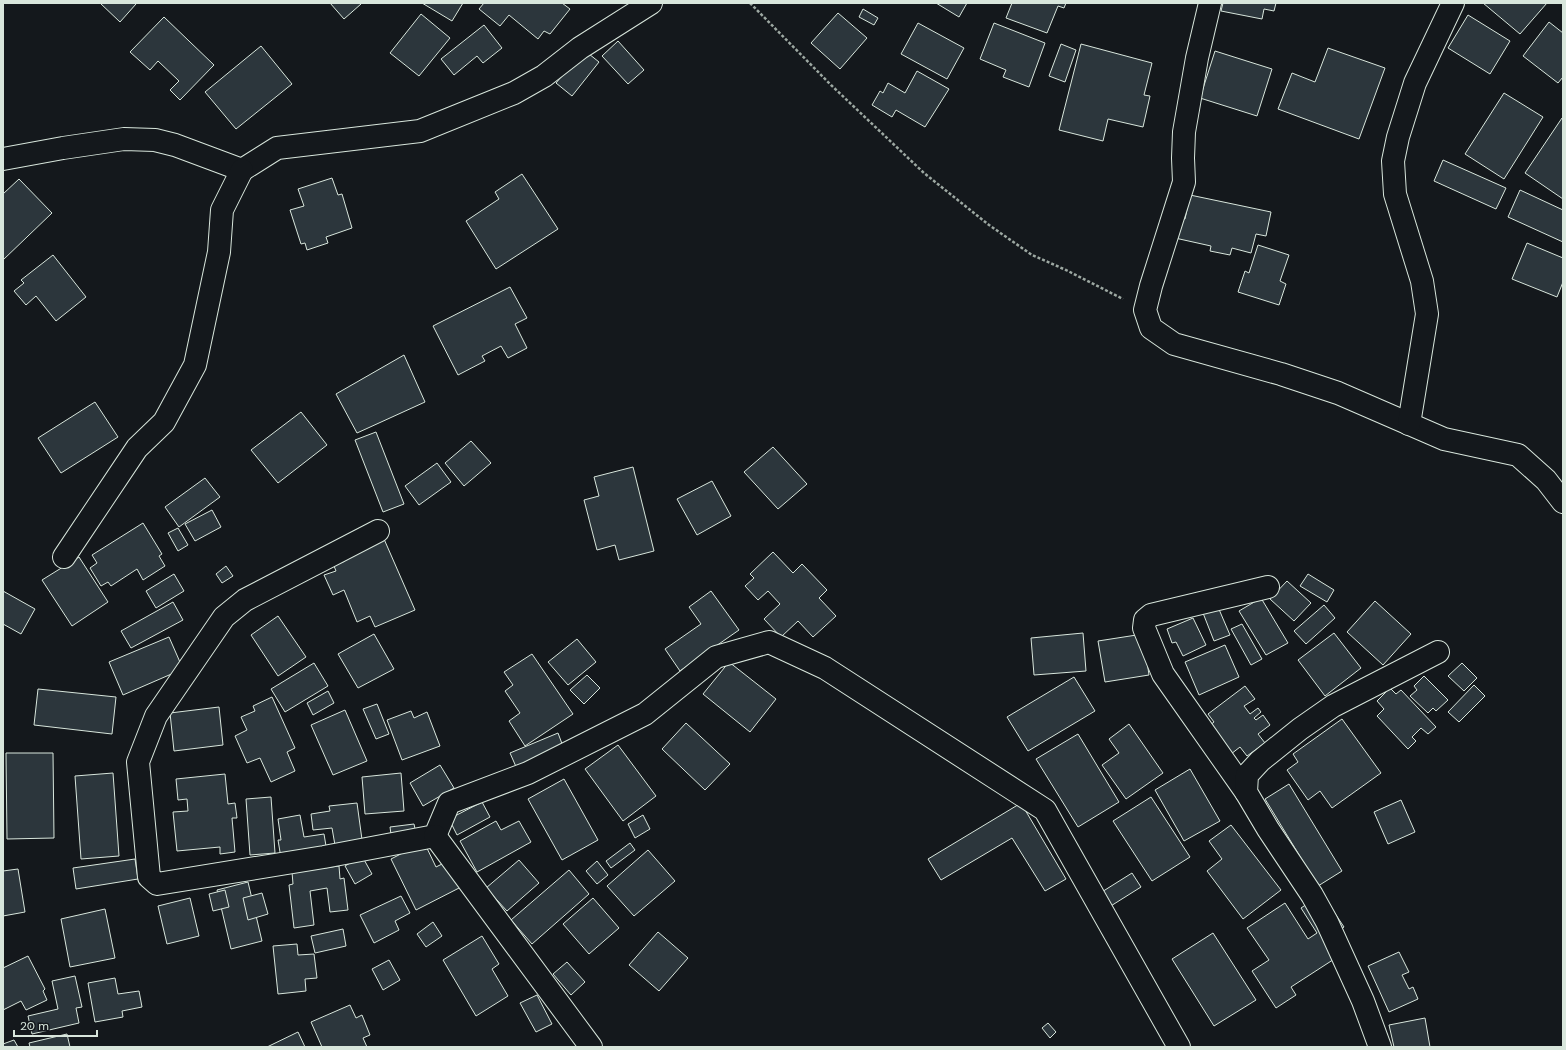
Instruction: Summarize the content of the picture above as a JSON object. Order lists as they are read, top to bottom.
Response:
{
  "scale_bar": "20 m"
}
